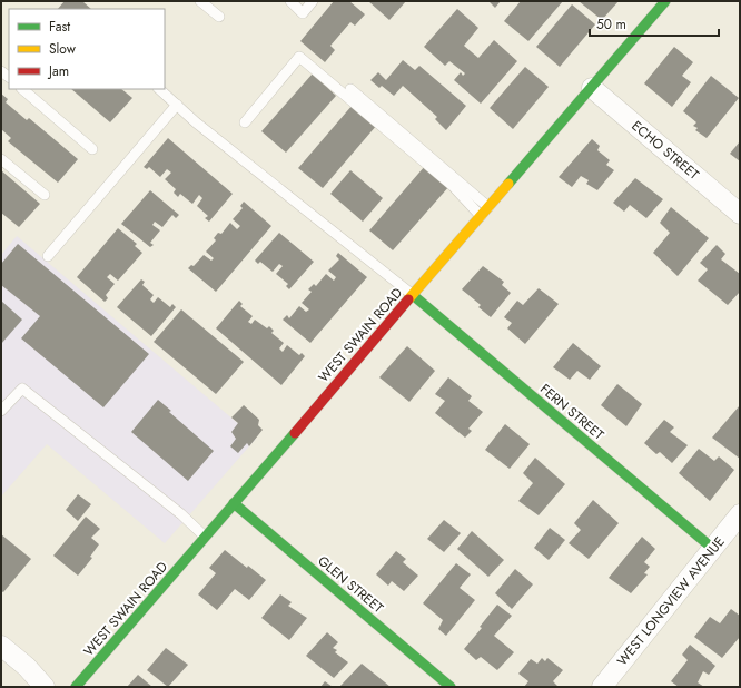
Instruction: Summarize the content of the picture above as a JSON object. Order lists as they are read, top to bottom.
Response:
{
  "streets": {
    "street": [
      "ECHO STREET",
      "WEST SWAIN ROAD",
      "FERN STREET",
      "GLEN STREET",
      "WEST LONGVIEW AVENUE"
    ]
  },
  "crossings": [
    ["ECHO STREET", "WEST SWAIN ROAD"],
    ["WEST SWAIN ROAD", "FERN STREET"],
    ["WEST SWAIN ROAD", "GLEN STREET"],
    ["FERN STREET", "WEST LONGVIEW AVENUE"]
  ],
  "legend": ["Fast", "Slow", "Jam"],
  "scale_bar": "50 m"
}
